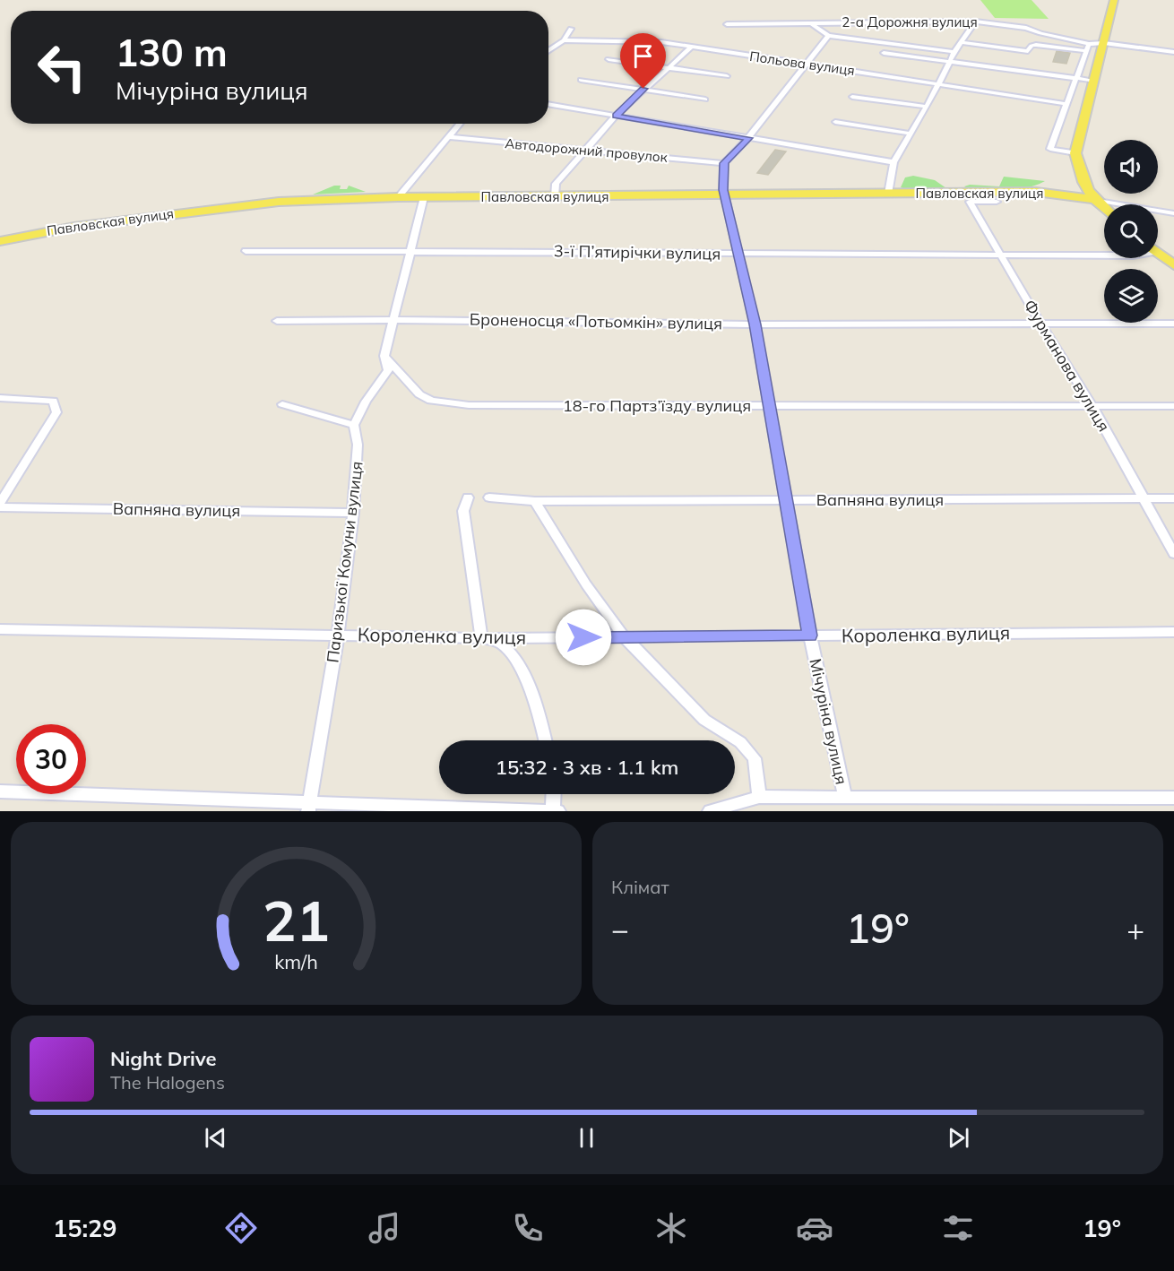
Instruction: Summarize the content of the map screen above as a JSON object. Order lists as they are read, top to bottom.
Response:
{
  "streets": {
    "main road": ["Павловская вулиця"],
    "street": [
      "2-а Дорожня вулиця",
      "Польова вулиця",
      "Автодорожний провулок",
      "3-ї П’ятирічки вулиця",
      "Броненосця «Потьомкін» вулиця",
      "Фурманова вулиця",
      "18-го Партз’їзду вулиця",
      "Вапняна вулиця",
      "Паризької Комуни вулиця",
      "Короленка вулиця",
      "Мічуріна вулиця"
    ]
  },
  "crossings": [
    ["Автодорожний провулок", "Мічуріна вулиця"],
    ["Павловская вулиця", "Мічуріна вулиця"],
    ["3-ї П’ятирічки вулиця", "Фурманова вулиця"],
    ["3-ї П’ятирічки вулиця", "Мічуріна вулиця"],
    ["Броненосця «Потьомкін» вулиця", "Фурманова вулиця"],
    ["Броненосця «Потьомкін» вулиця", "Мічуріна вулиця"],
    ["Фурманова вулиця", "18-го Партз’їзду вулиця"],
    ["Фурманова вулиця", "Вапняна вулиця"],
    ["18-го Партз’їзду вулиця", "Мічуріна вулиця"],
    ["Вапняна вулиця", "Паризької Комуни вулиця"],
    ["Вапняна вулиця", "Мічуріна вулиця"],
    ["Паризької Комуни вулиця", "Короленка вулиця"],
    ["Короленка вулиця", "Мічуріна вулиця"]
  ],
  "page": {
    "turn": ["130 m", "Мічуріна вулиця"],
    "limit": "30",
    "trip": "15:32 · 3 хв · 1.1 km",
    "tile": "Клімат",
    "heat": ["−", "19°", "+"],
    "song": ["Night Drive", "The Halogens"],
    "tabs": ["15:29", "19°"],
    "gauge": ["21", "km/h"]
  }
}
